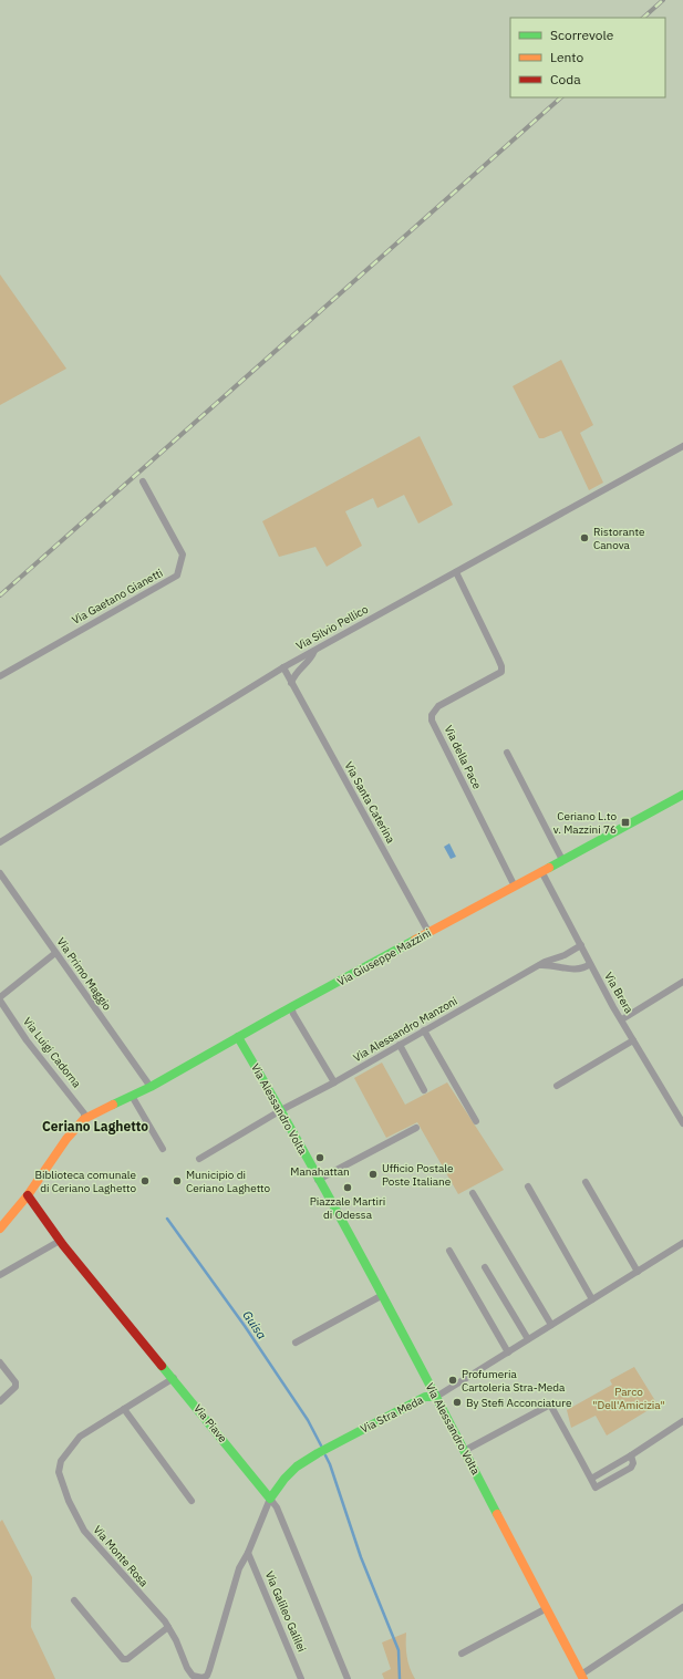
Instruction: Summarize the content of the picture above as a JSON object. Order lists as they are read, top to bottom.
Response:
{
  "streets": {
    "street": [
      "Via Gaetano Gianetti",
      "Via Silvio Pellico",
      "Via della Pace",
      "Via Santa Caterina",
      "Via Giuseppe Mazzini",
      "Via Primo Maggio",
      "Via Brera",
      "Via Alessandro Manzoni",
      "Via Luigi Cadorna",
      "Via Alessandro Volta",
      "Via Stra Meda",
      "Via Piave",
      "Via Monte Rosa",
      "Via Galileo Galilei"
    ]
  },
  "crossings": [
    ["Via Silvio Pellico", "Via della Pace"],
    ["Via Silvio Pellico", "Via Santa Caterina"],
    ["Via della Pace", "Via Giuseppe Mazzini"],
    ["Via Santa Caterina", "Via Giuseppe Mazzini"],
    ["Via Giuseppe Mazzini", "Via Primo Maggio"],
    ["Via Giuseppe Mazzini", "Via Brera"],
    ["Via Giuseppe Mazzini", "Via Luigi Cadorna"],
    ["Via Giuseppe Mazzini", "Via Alessandro Volta"],
    ["Via Brera", "Via Alessandro Manzoni"],
    ["Via Alessandro Manzoni", "Via Alessandro Volta"],
    ["Via Alessandro Volta", "Via Stra Meda"],
    ["Via Stra Meda", "Via Piave"],
    ["Via Stra Meda", "Via Monte Rosa"],
    ["Via Stra Meda", "Via Galileo Galilei"],
    ["Via Piave", "Via Monte Rosa"]
  ],
  "districts": ["Ceriano Laghetto"],
  "water": ["Guisa"],
  "parks": ["Parco \"Dell'Amicizia\""],
  "places": {
    "other": [
      "Ristorante Canova",
      "Manahattan",
      "Ufficio Postale Poste Italiane",
      "Biblioteca comunale di Ceriano Laghetto",
      "Municipio di Ceriano Laghetto",
      "Piazzale Martiri di Odessa",
      "Profumeria Cartoleria Stra-Meda",
      "By Stefi Acconciature"
    ],
    "transit": ["Ceriano L.to v. Mazzini 76"]
  },
  "legend": ["Scorrevole", "Lento", "Coda"]
}
